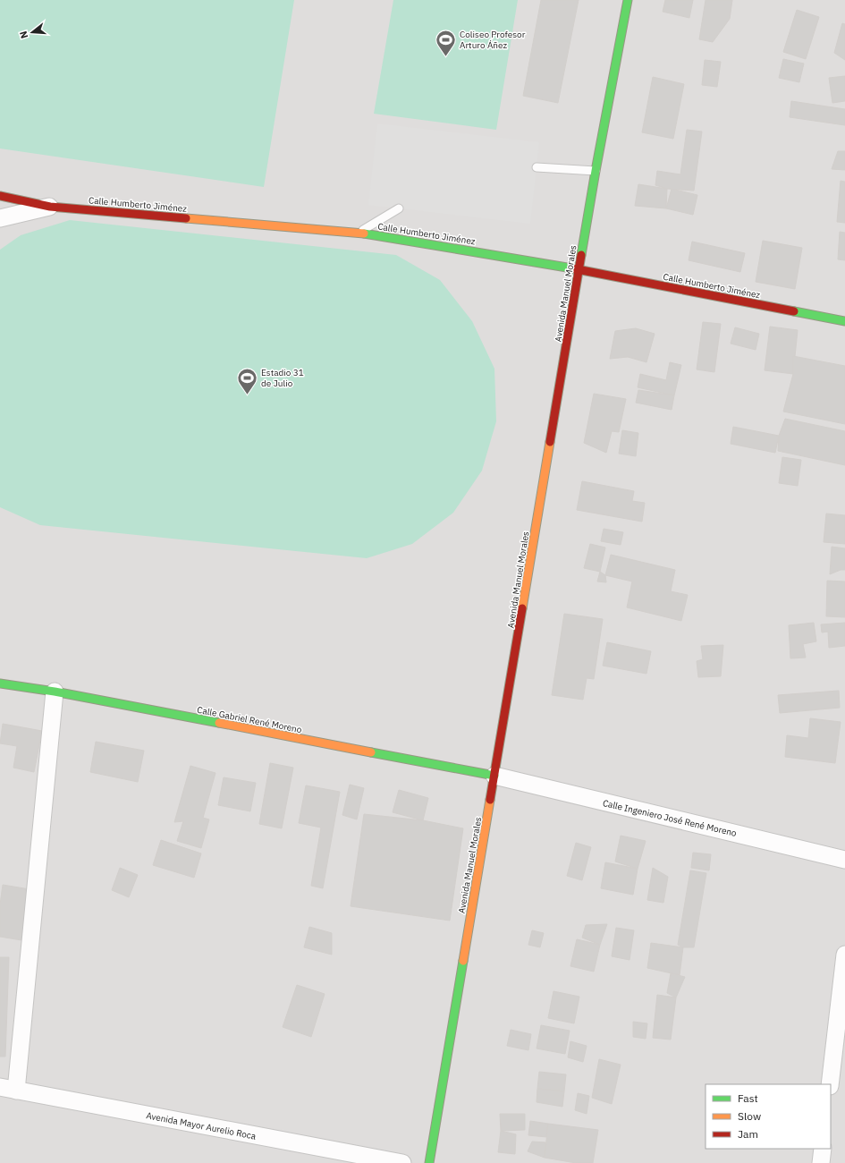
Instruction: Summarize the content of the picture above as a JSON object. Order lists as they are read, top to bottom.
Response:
{
  "streets": {
    "street": [
      "Calle Humberto Jiménez",
      "Avenida Manuel Morales",
      "Calle Gabriel René Moreno",
      "Calle Ingeniero José René Moreno",
      "Avenida Mayor Aurelio Roca"
    ]
  },
  "crossings": [
    ["Calle Humberto Jiménez", "Avenida Manuel Morales"],
    ["Avenida Manuel Morales", "Calle Gabriel René Moreno"],
    ["Avenida Manuel Morales", "Calle Ingeniero José René Moreno"],
    ["Calle Gabriel René Moreno", "Calle Ingeniero José René Moreno"]
  ],
  "places": {
    "sports": ["Coliseo Profesor Arturo Áñez", "Estadio 31 de Julio"]
  },
  "legend": ["Fast", "Slow", "Jam"],
  "north": "left"
}
